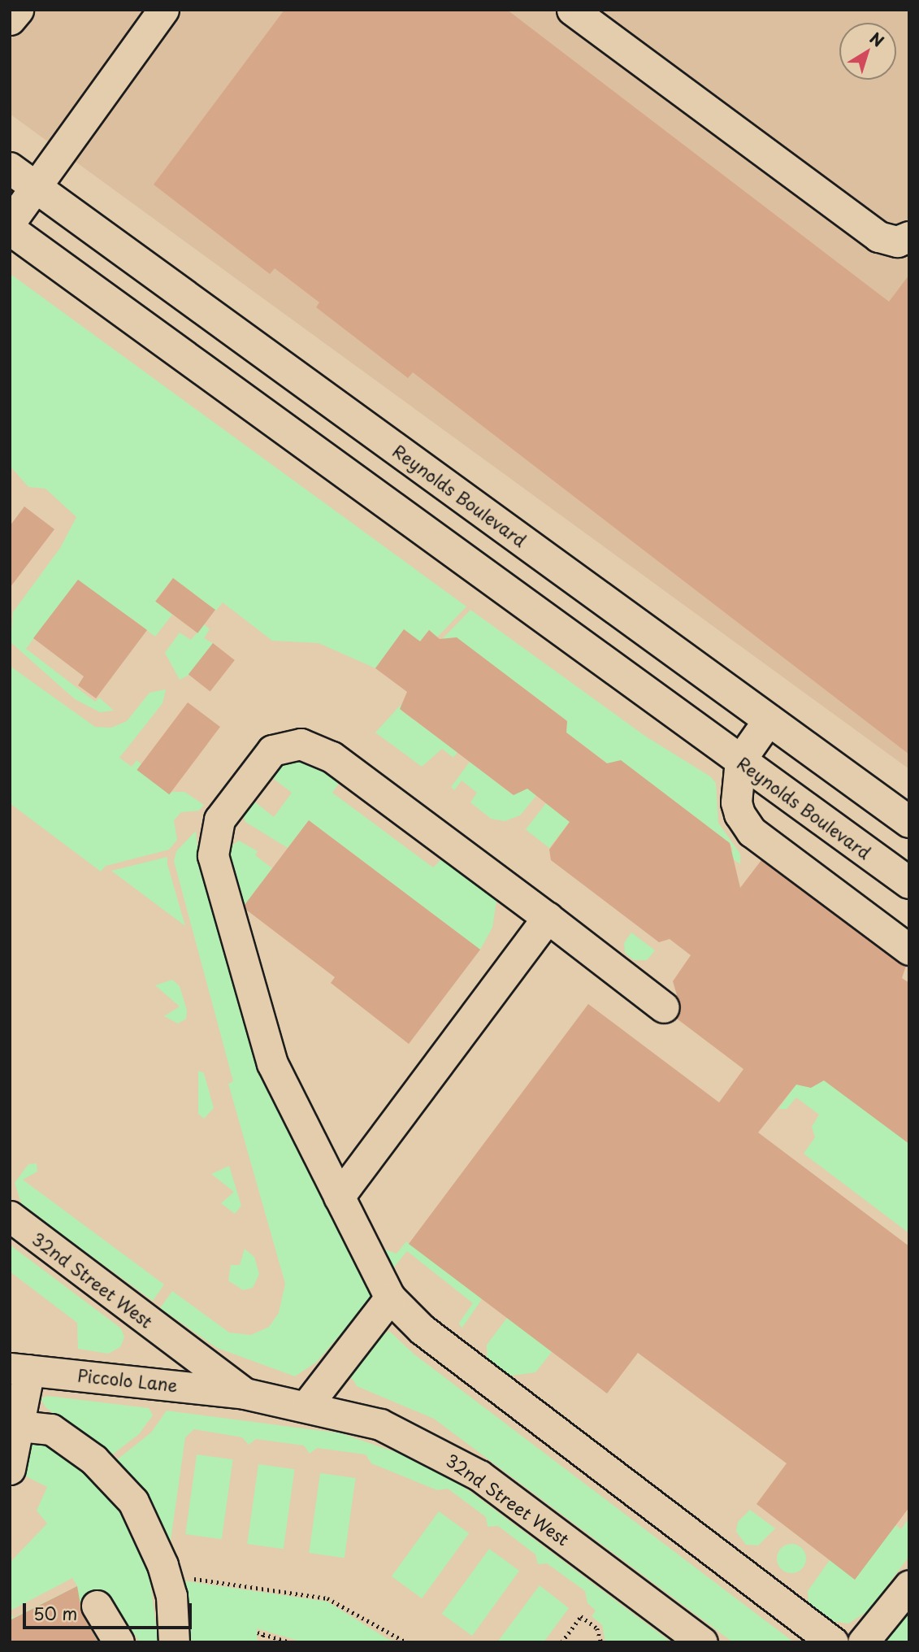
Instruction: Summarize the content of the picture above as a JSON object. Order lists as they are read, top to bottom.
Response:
{
  "streets": {
    "main road": ["Reynolds Boulevard"],
    "street": ["32nd Street West", "Piccolo Lane"]
  },
  "crossings": [
    ["32nd Street West", "Piccolo Lane"]
  ],
  "scale_bar": "50 m",
  "north": "top right"
}
